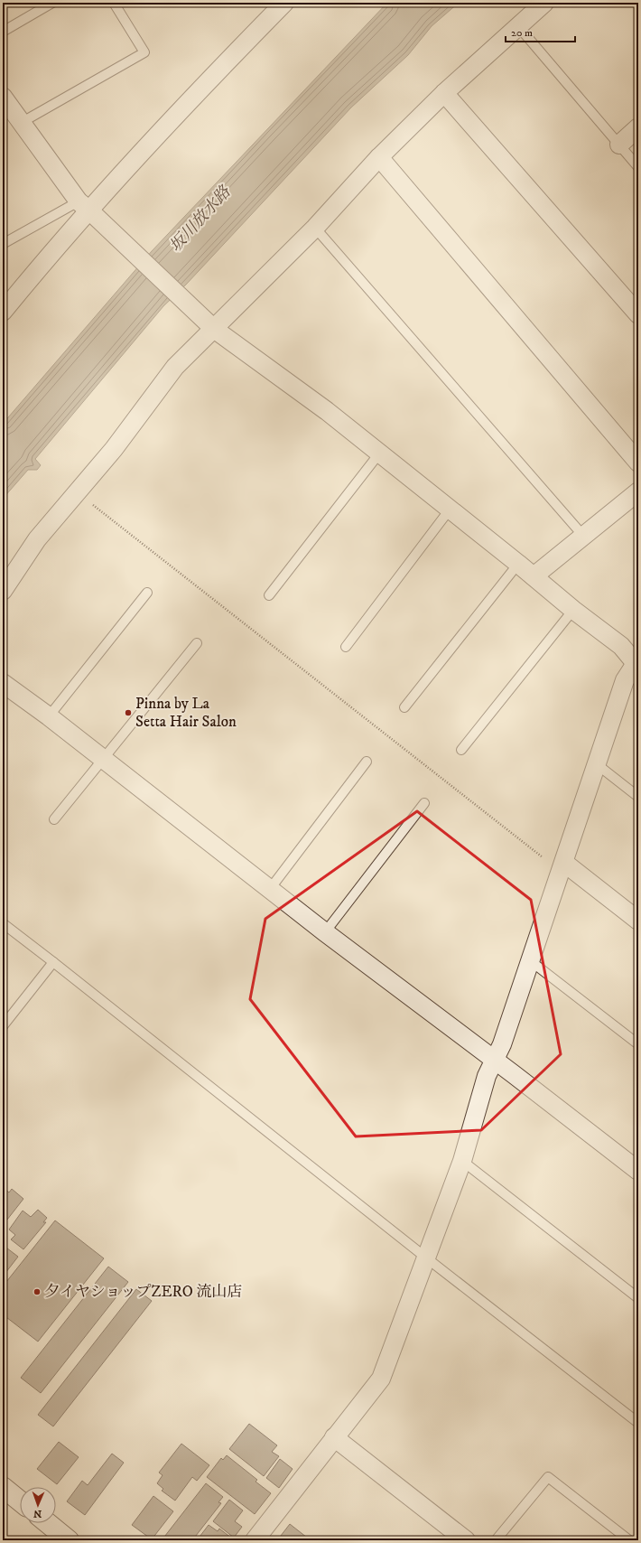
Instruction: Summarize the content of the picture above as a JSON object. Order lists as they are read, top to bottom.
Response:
{
  "water": ["坂川放水路"],
  "places": ["Pinna by La Setta Hair Salon", "夕イヤショップZERO 流山店"],
  "scale_bar": "20 m",
  "north": "bottom"
}
